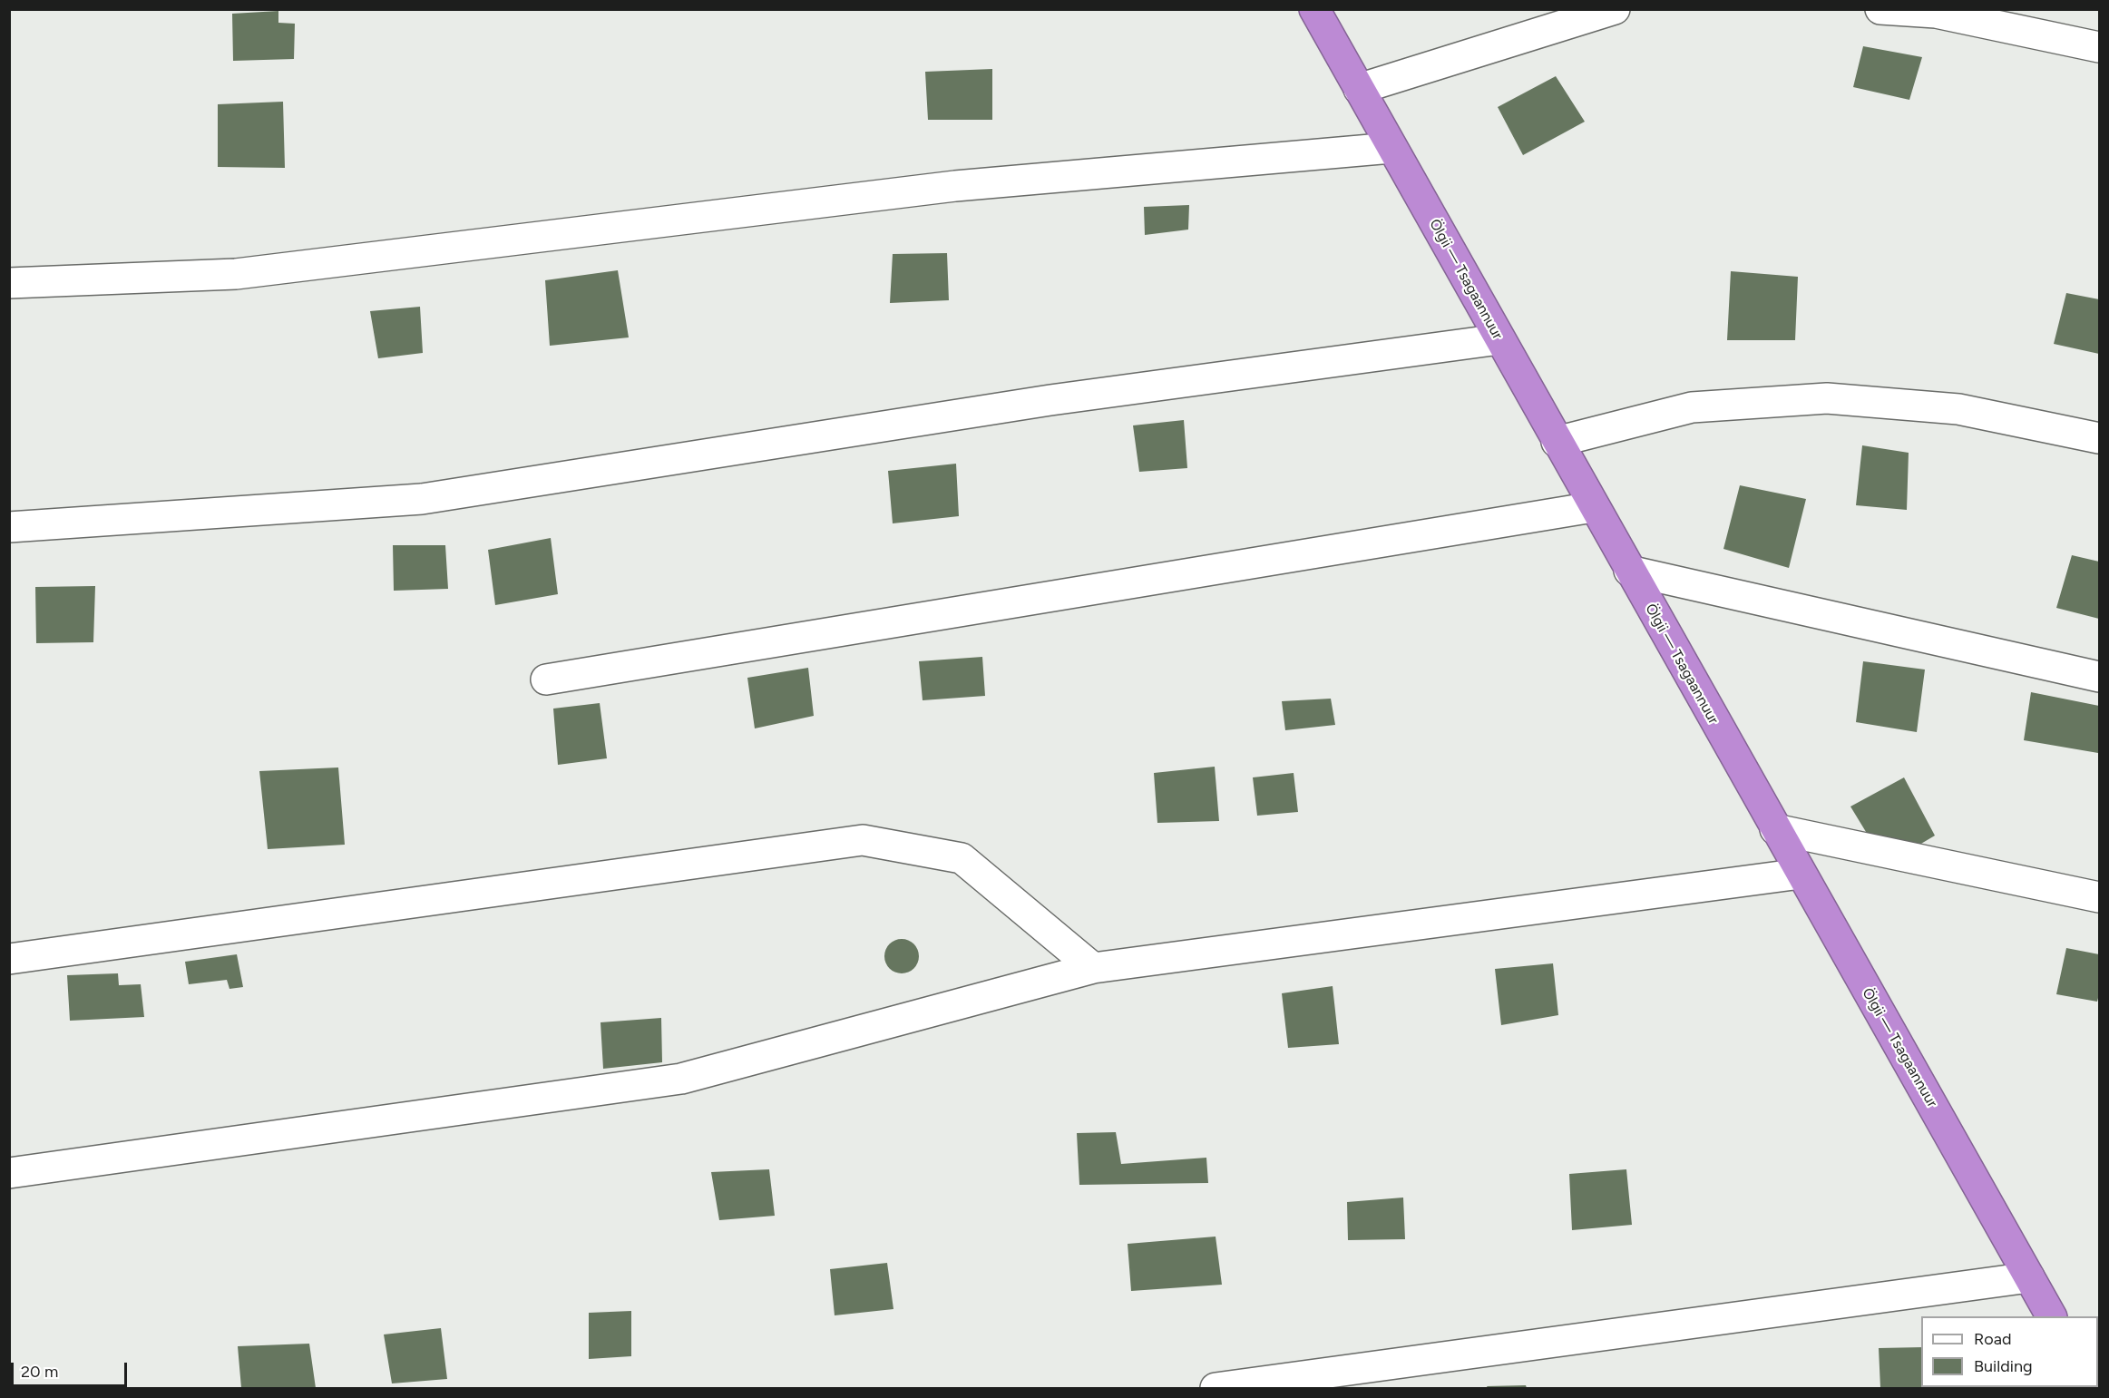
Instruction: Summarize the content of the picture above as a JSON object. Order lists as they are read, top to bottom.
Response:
{
  "streets": {
    "highway": ["Ölgii — Tsagaannuur"]
  },
  "legend": ["Road", "Building"],
  "scale_bar": "20 m"
}
